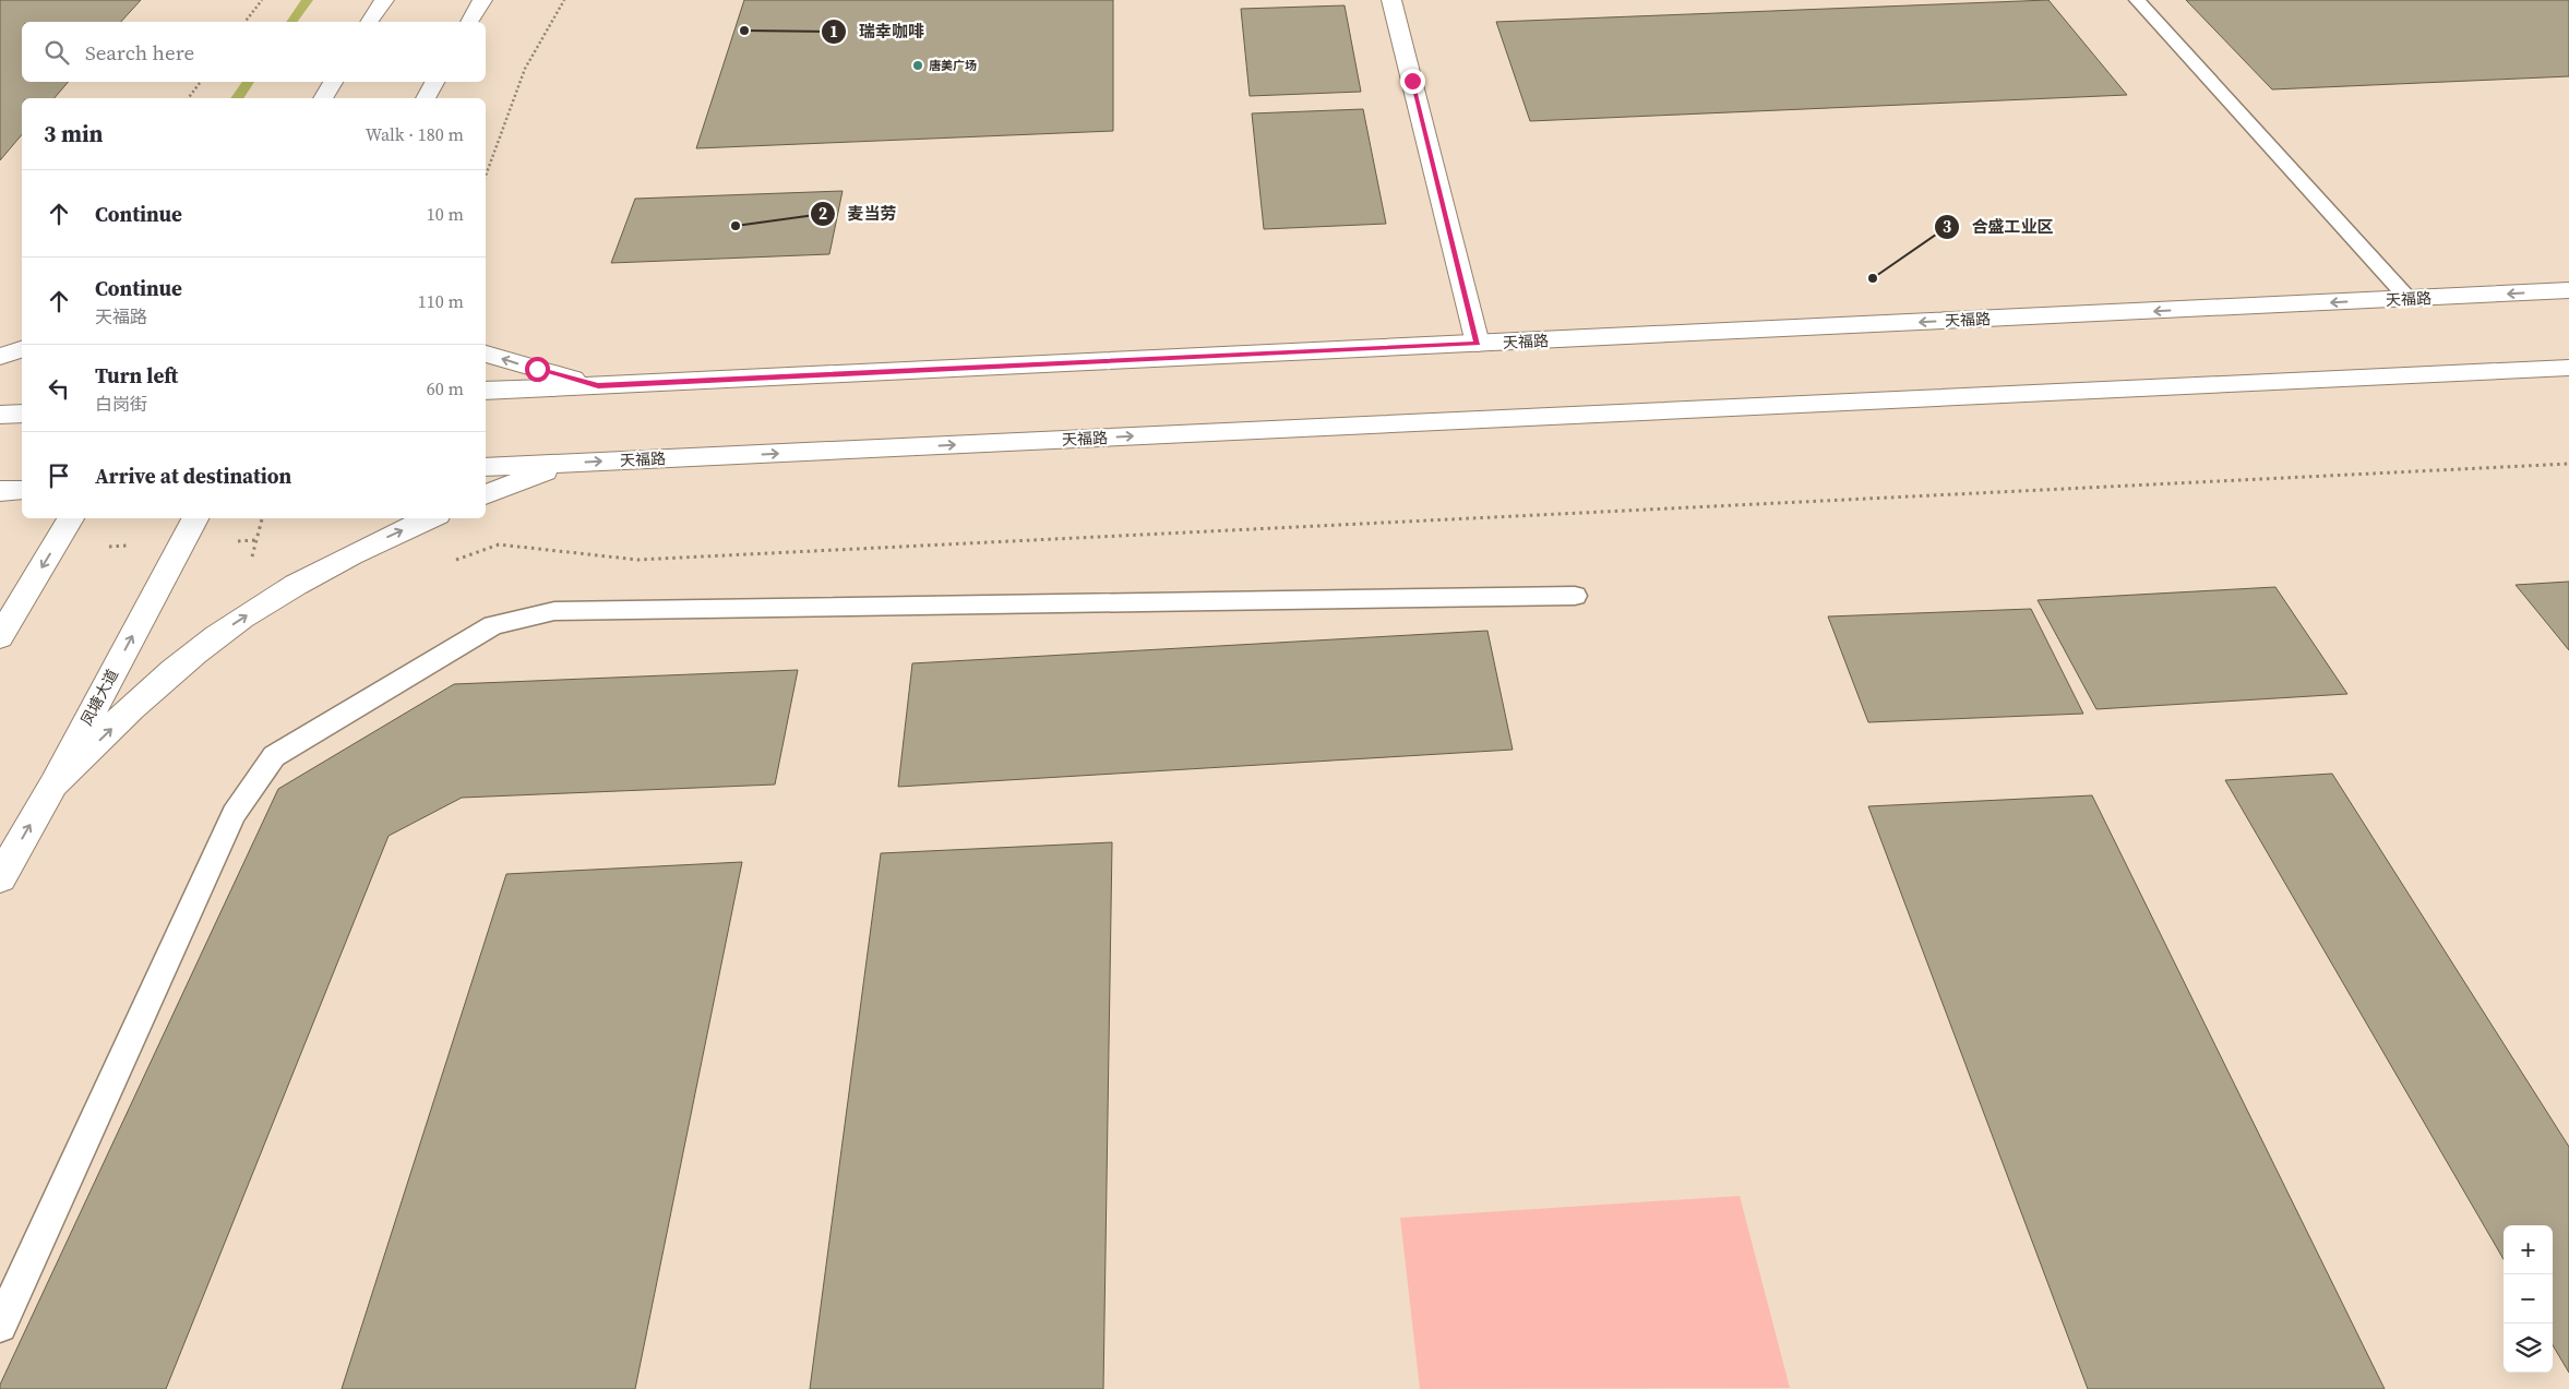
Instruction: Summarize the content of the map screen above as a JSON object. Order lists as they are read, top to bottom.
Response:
{
  "streets": {
    "main road": ["天福路", "凤塘大道"]
  },
  "places": [
    "瑞幸咖啡",
    "唐美广场",
    "麦当劳",
    "合盛工业区"
  ],
  "page": {
    "search": "Search here",
    "heading": ["3 min", "Walk · 180 m"],
    "list": [
      ["Continue", "10 m"],
      ["Continue", "天福路", "110 m"],
      ["Turn left", "白岗街", "60 m"],
      "Arrive at destination"
    ],
    "map_buttons": ["+", "−"]
  }
}
